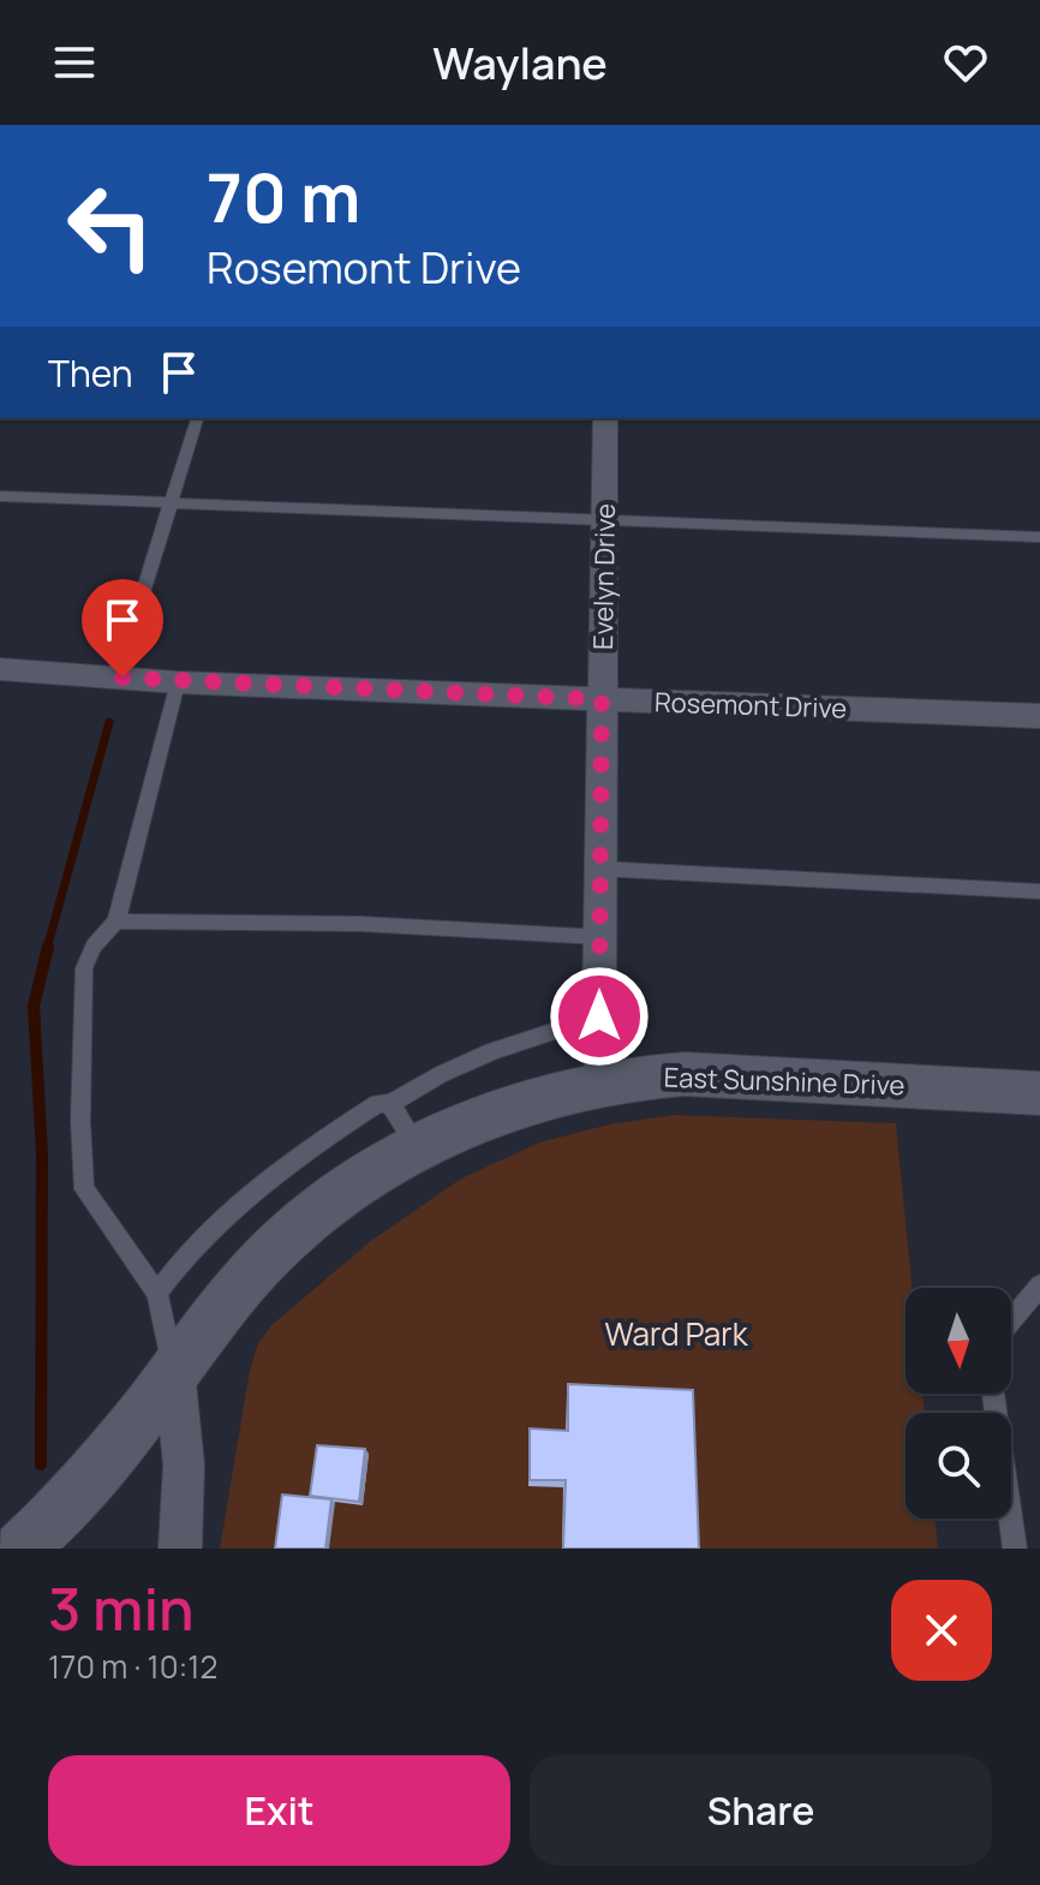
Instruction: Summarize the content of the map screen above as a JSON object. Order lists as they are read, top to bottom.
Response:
{
  "streets": {
    "street": ["Evelyn Drive", "Rosemont Drive", "East Sunshine Drive"]
  },
  "crossings": [
    ["Evelyn Drive", "Rosemont Drive"],
    ["Evelyn Drive", "East Sunshine Drive"]
  ],
  "parks": ["Ward Park"],
  "north": "bottom",
  "page": {
    "header": "Waylane",
    "turn": ["70 m", "Rosemont Drive"],
    "then": "Then",
    "heading": ["3 min", "170 m · 10:12"],
    "buttons": ["Exit", "Share"]
  }
}
